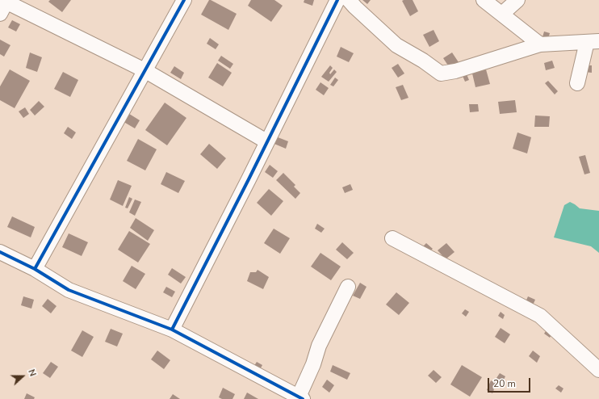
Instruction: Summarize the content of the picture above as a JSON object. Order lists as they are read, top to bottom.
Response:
{
  "scale_bar": "20 m",
  "north": "right"
}
